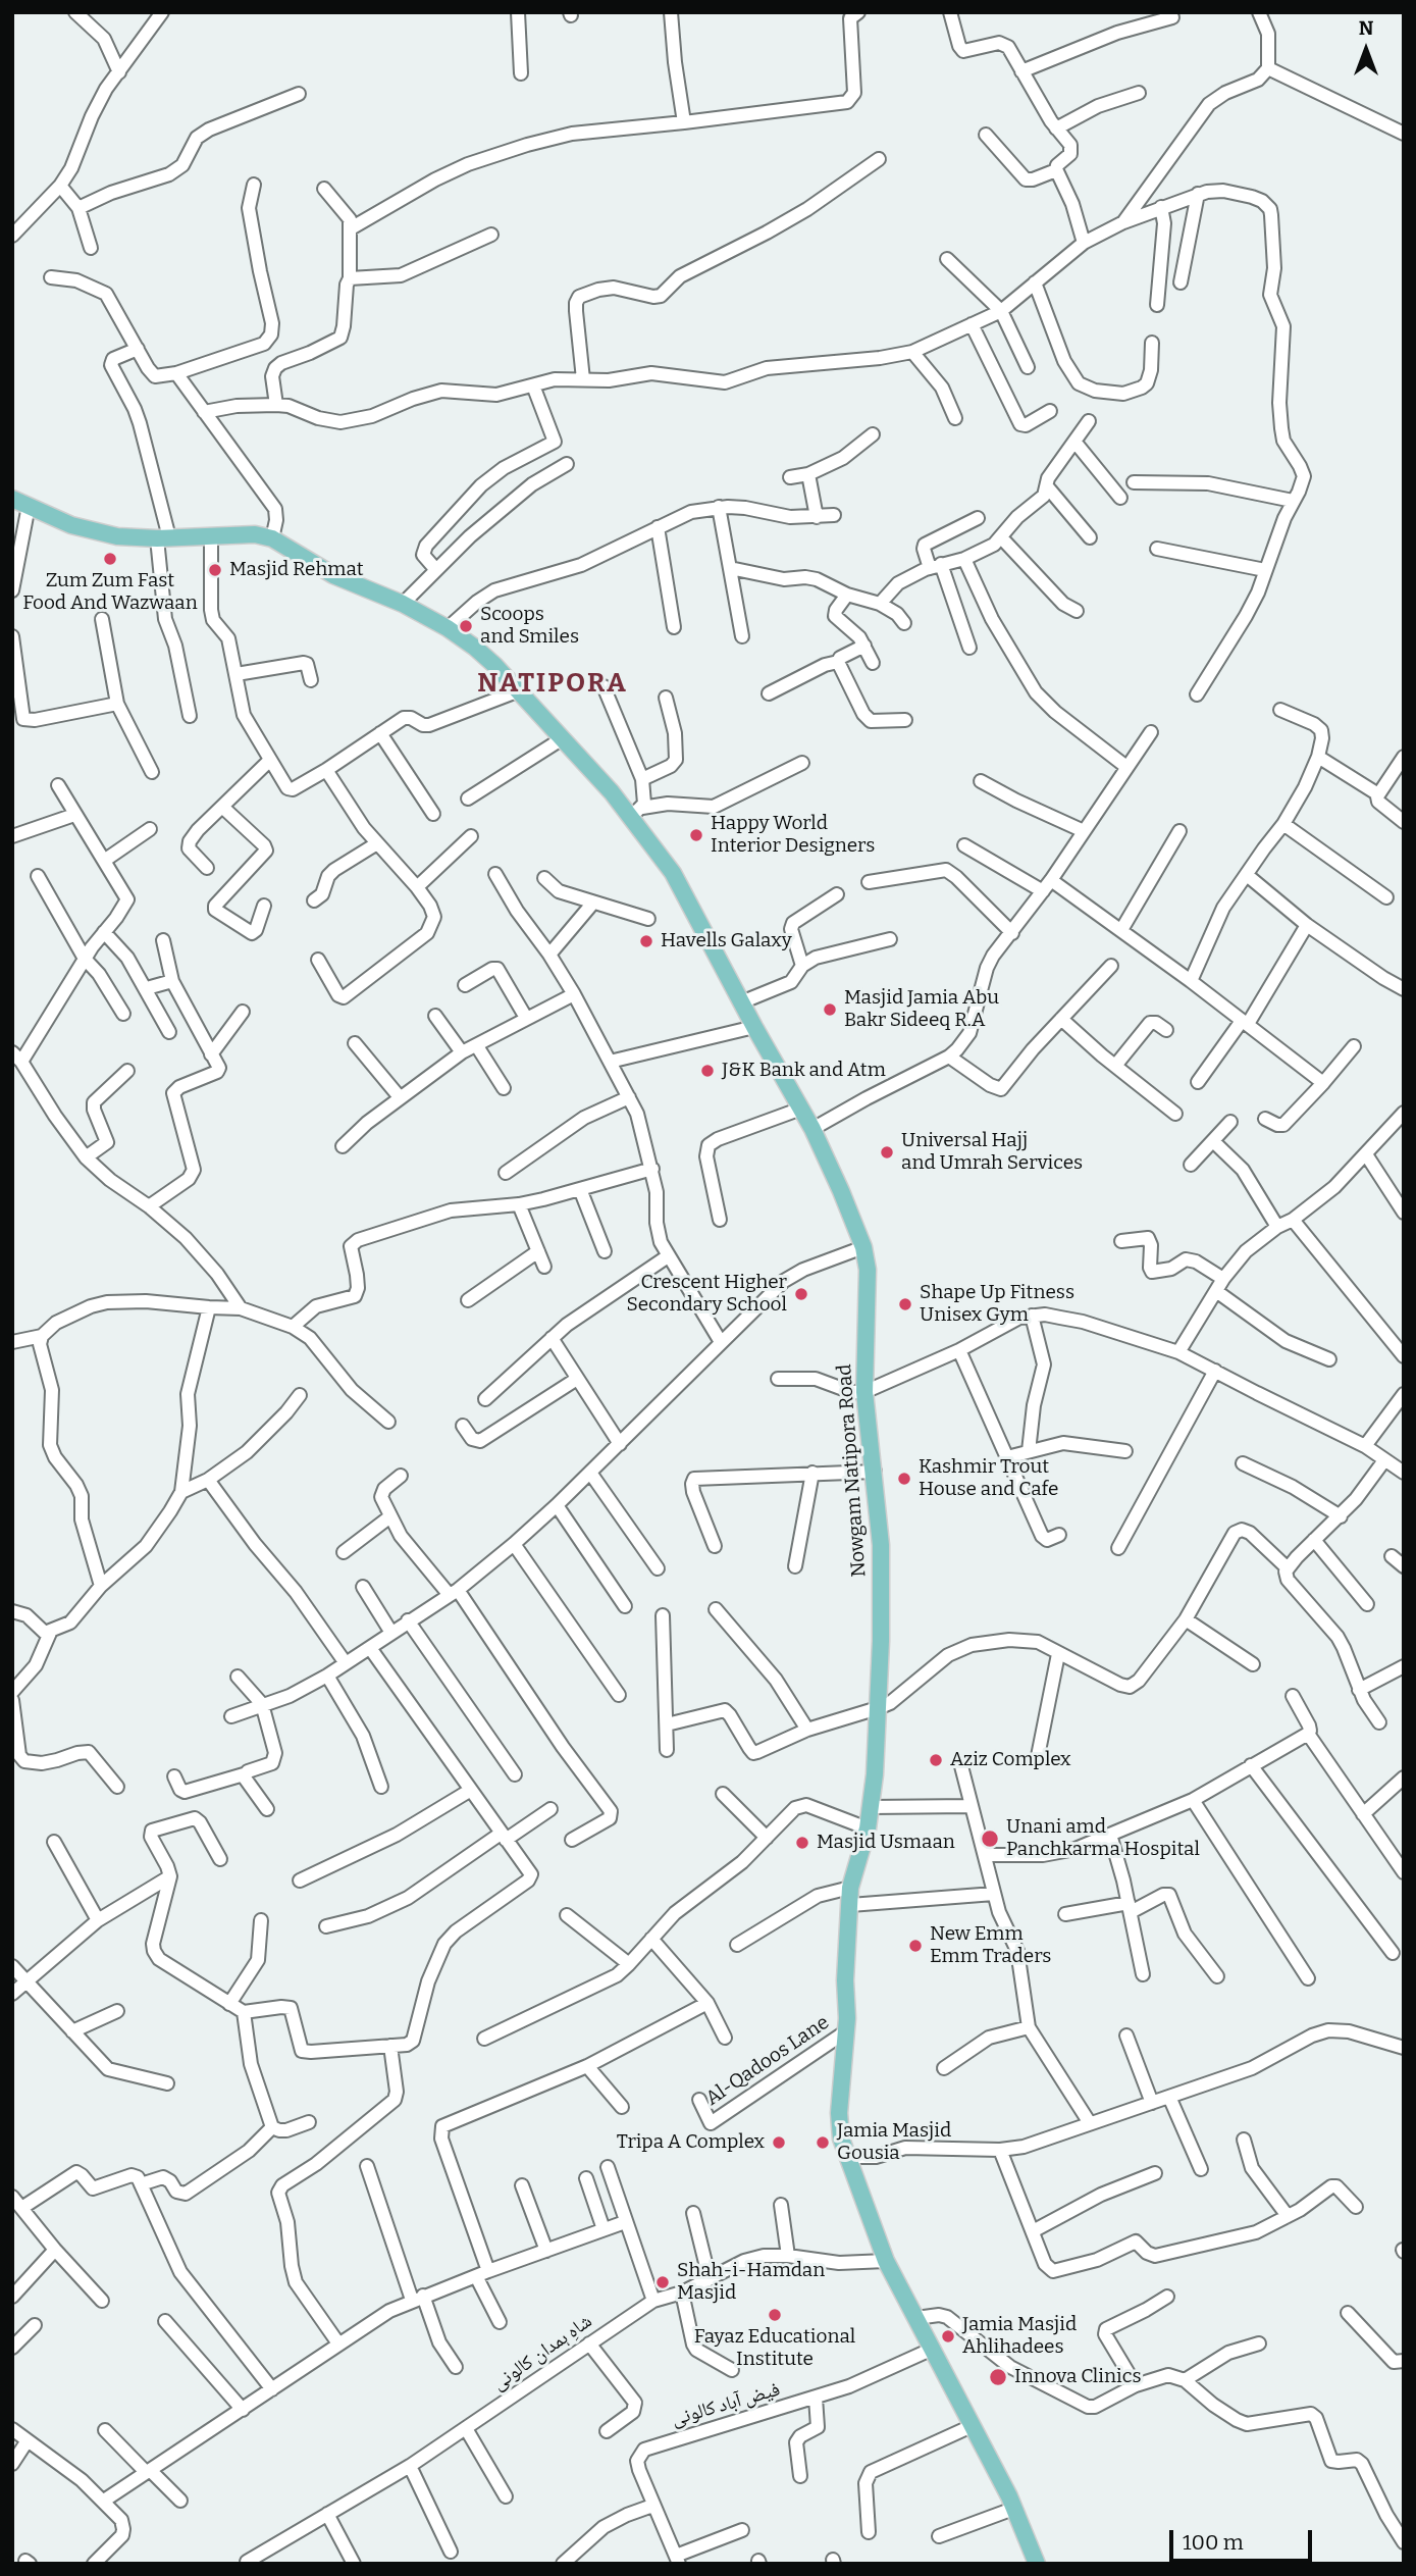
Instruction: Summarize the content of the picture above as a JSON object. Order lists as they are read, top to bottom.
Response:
{
  "streets": {
    "main road": ["Nowgam Natipora Road"],
    "street": ["Al-Qadoos Lane", "شاہِ ہمدان کالونی", "فیض آباد کالونی"]
  },
  "crossings": [
    ["Nowgam Natipora Road", "Al-Qadoos Lane"],
    ["Nowgam Natipora Road", "شاہِ ہمدان کالونی"],
    ["Nowgam Natipora Road", "فیض آباد کالونی"]
  ],
  "districts": ["NATIPORA"],
  "places": [
    "Zum Zum Fast Food And Wazwaan",
    "Masjid Rehmat",
    "Scoops and Smiles",
    "Happy World Interior Designers",
    "Havells Galaxy",
    "Masjid Jamia Abu Bakr Sideeq R.A",
    "J&K Bank and Atm",
    "Universal Hajj and Umrah Services",
    "Crescent Higher Secondary School",
    "Shape Up Fitness Unisex Gym",
    "Kashmir Trout House and Cafe",
    "Aziz Complex",
    "Unani amd Panchkarma Hospital",
    "Masjid Usmaan",
    "New Emm Emm Traders",
    "Tripa A Complex",
    "Jamia Masjid Gousia",
    "Shah-i-Hamdan Masjid",
    "Fayaz Educational Institute",
    "Jamia Masjid Ahlihadees",
    "Innova Clinics"
  ],
  "scale_bar": "100 m",
  "north": "top"
}
